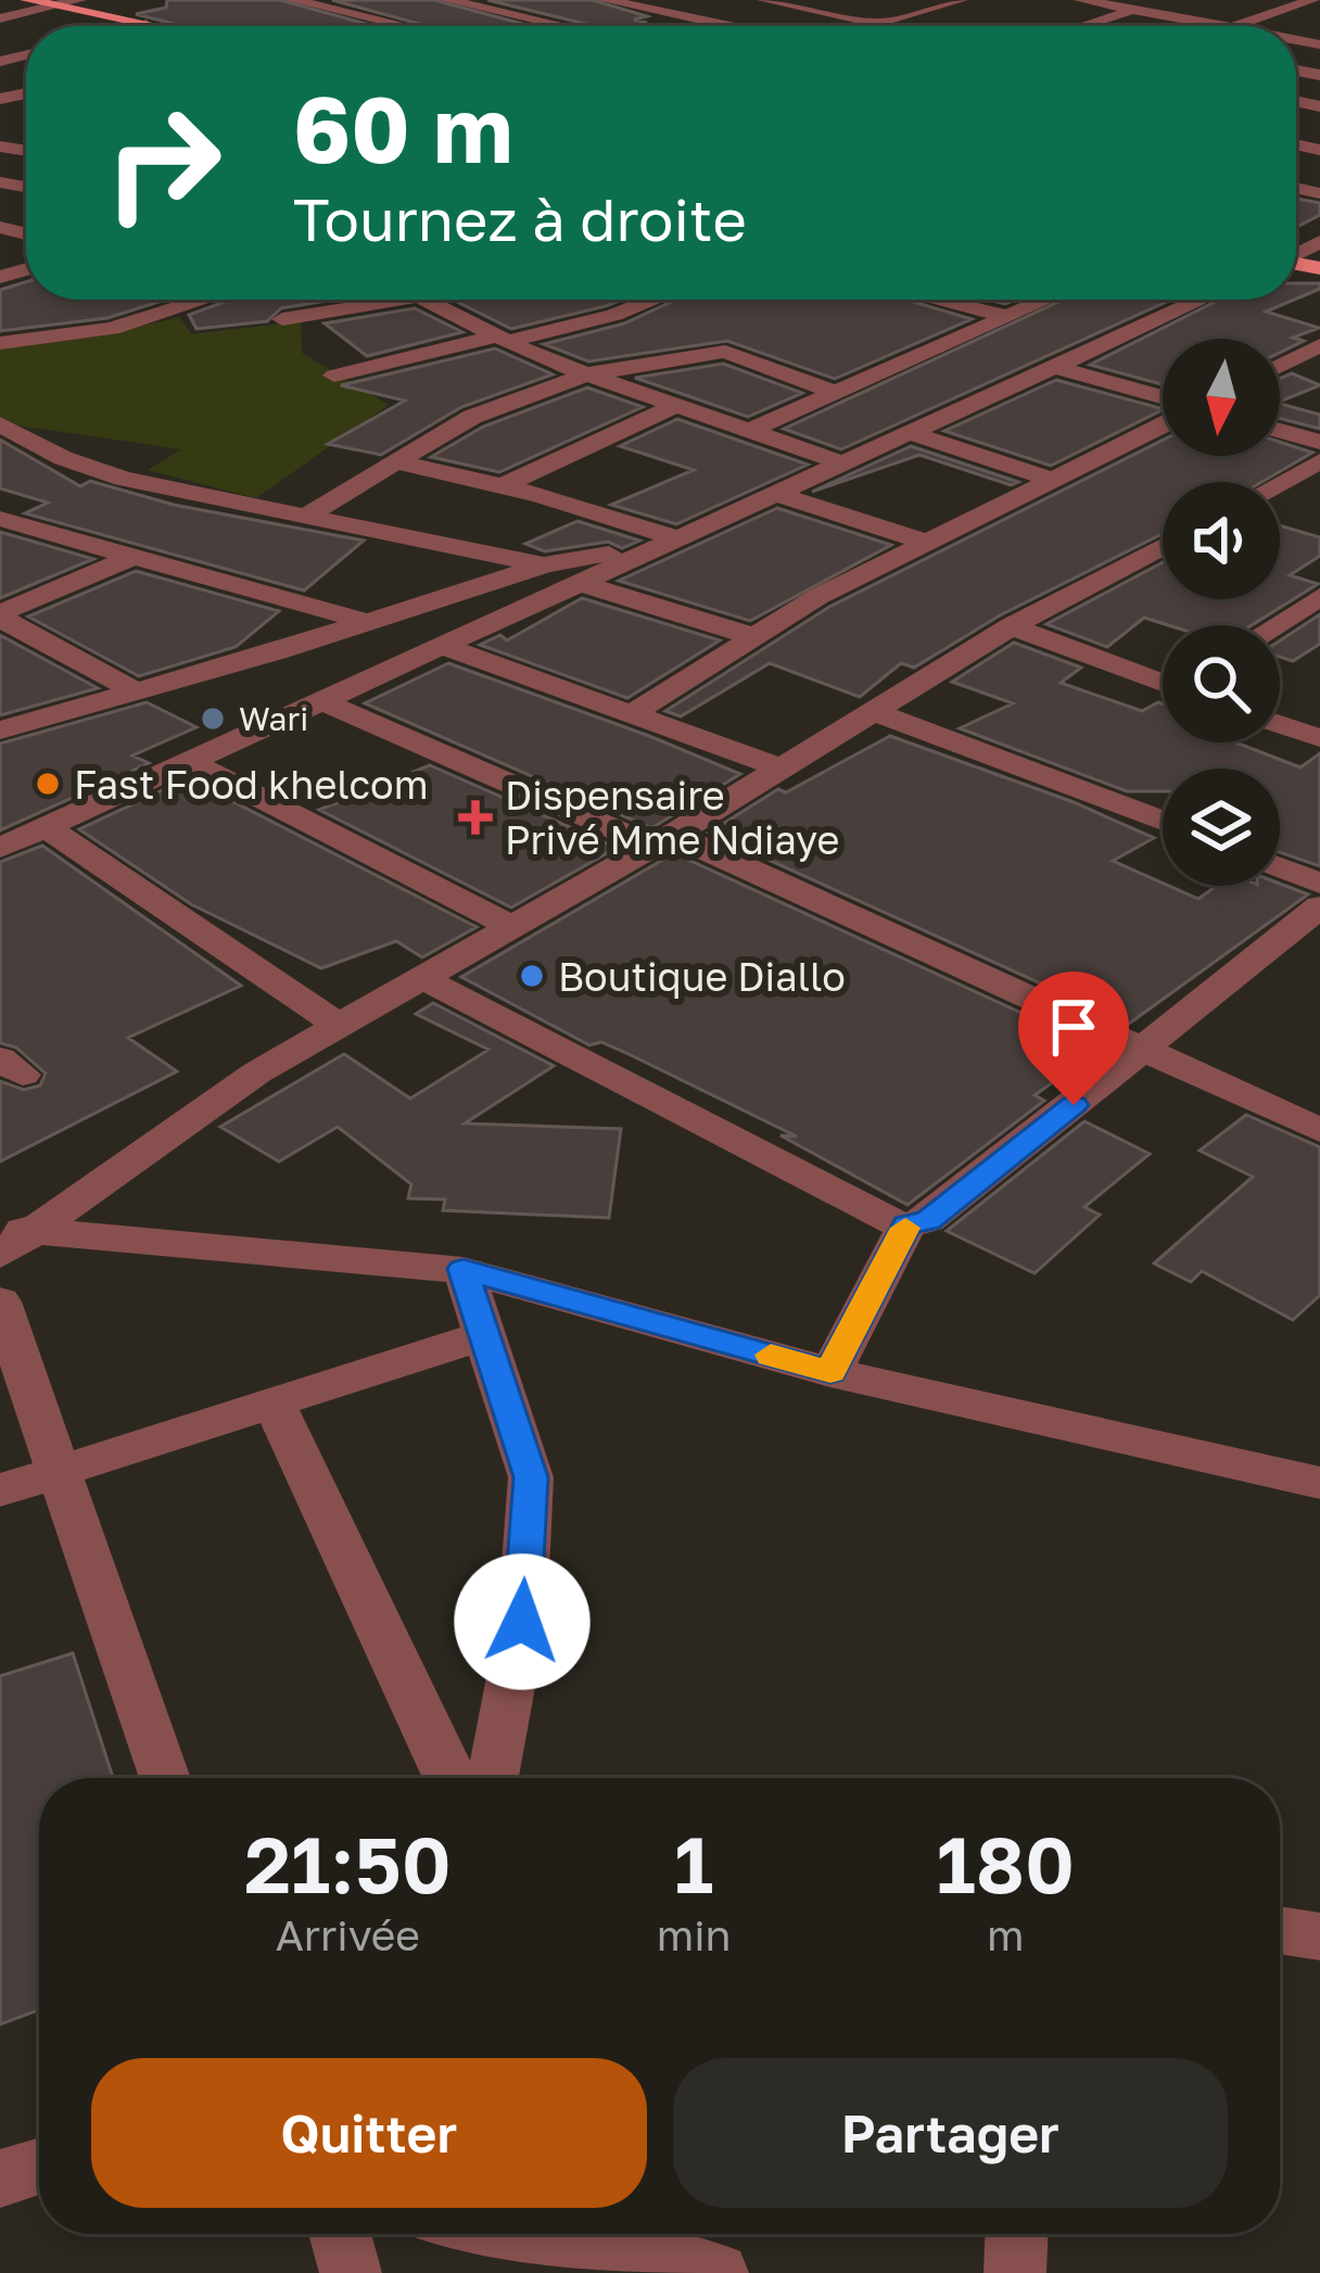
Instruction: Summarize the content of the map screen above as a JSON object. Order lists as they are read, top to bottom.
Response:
{
  "places": {
    "other": ["Wari", "Fast Food khelcom", "Boutique Diallo"],
    "health": ["Dispensaire Privé Mme Ndiaye"]
  },
  "north": "bottom",
  "page": {
    "turn": ["60 m", "Tournez à droite"],
    "eta": [
      "21:50",
      "Arrivée",
      "1",
      "min",
      "180",
      "m"
    ],
    "buttons": ["Quitter", "Partager"]
  }
}
